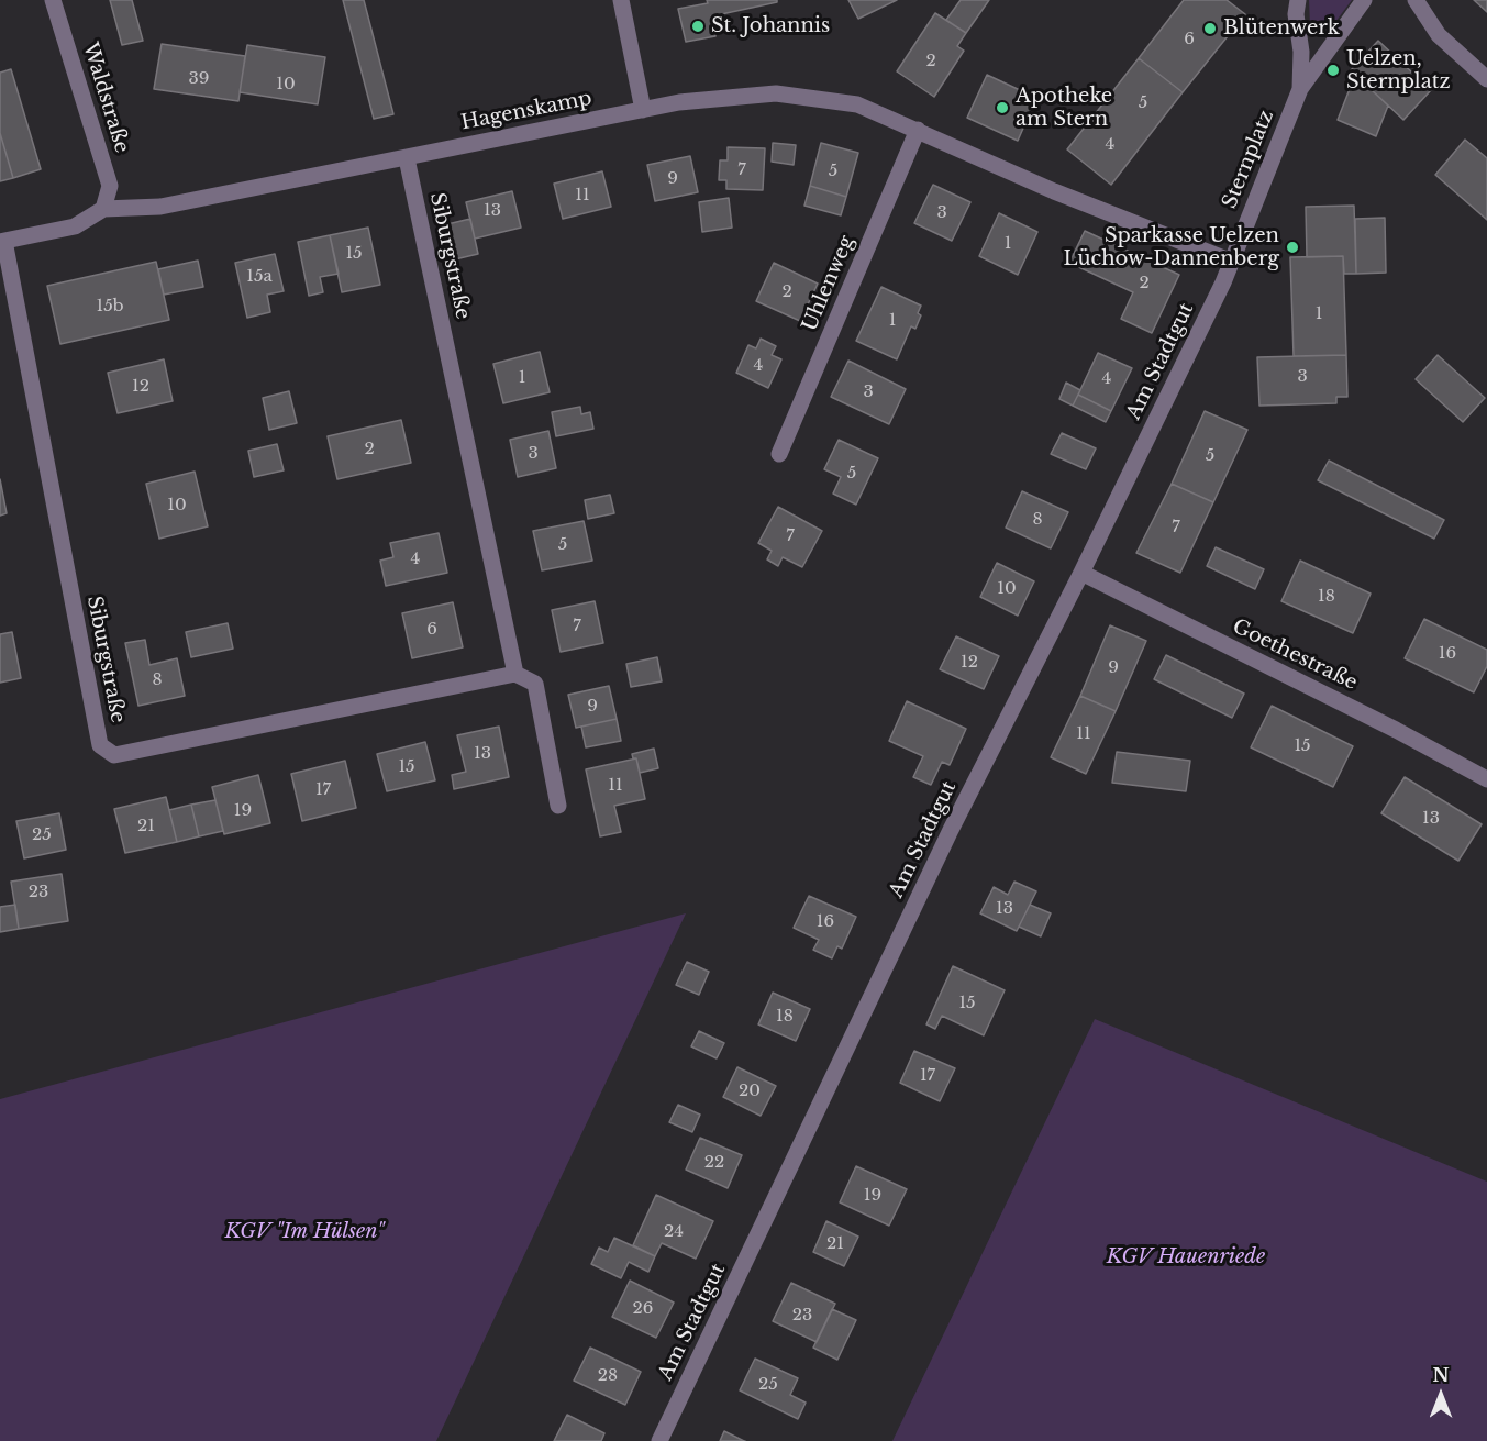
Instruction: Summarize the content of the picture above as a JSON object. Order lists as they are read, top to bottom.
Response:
{
  "streets": {
    "street": [
      "Waldstraße",
      "Hagenskamp",
      "Sternplatz",
      "Siburgstraße",
      "Uhlenweg",
      "Am Stadtgut",
      "Goethestraße"
    ]
  },
  "crossings": [
    ["Waldstraße", "Hagenskamp"],
    ["Hagenskamp", "Sternplatz"],
    ["Hagenskamp", "Siburgstraße"],
    ["Hagenskamp", "Uhlenweg"],
    ["Hagenskamp", "Am Stadtgut"],
    ["Sternplatz", "Am Stadtgut"],
    ["Am Stadtgut", "Goethestraße"]
  ],
  "parks": ["KGV \"Im Hülsen\"", "KGV Hauenriede"],
  "places": [
    "St. Johannis",
    "Blütenwerk",
    "Uelzen, Sternplatz",
    "Apotheke am Stern",
    "Sparkasse Uelzen Lüchow-Dannenberg"
  ],
  "house_numbers": [
    "6",
    "2",
    "39",
    "10",
    "5",
    "4",
    "7",
    "5",
    "9",
    "11",
    "13",
    "3",
    "1",
    "15",
    "15a",
    "2",
    "2",
    "15b",
    "1",
    "1",
    "4",
    "3",
    "1",
    "4",
    "12",
    "3",
    "2",
    "3",
    "5",
    "5",
    "10",
    "8",
    "7",
    "7",
    "5",
    "4",
    "10",
    "18",
    "7",
    "6",
    "16",
    "12",
    "9",
    "8",
    "9",
    "11",
    "15",
    "13",
    "15",
    "11",
    "17",
    "19",
    "13",
    "21",
    "25",
    "23",
    "13",
    "16",
    "15",
    "18",
    "17",
    "20",
    "22",
    "19",
    "24",
    "21",
    "26",
    "23",
    "28",
    "25"
  ],
  "north": "top"
}
